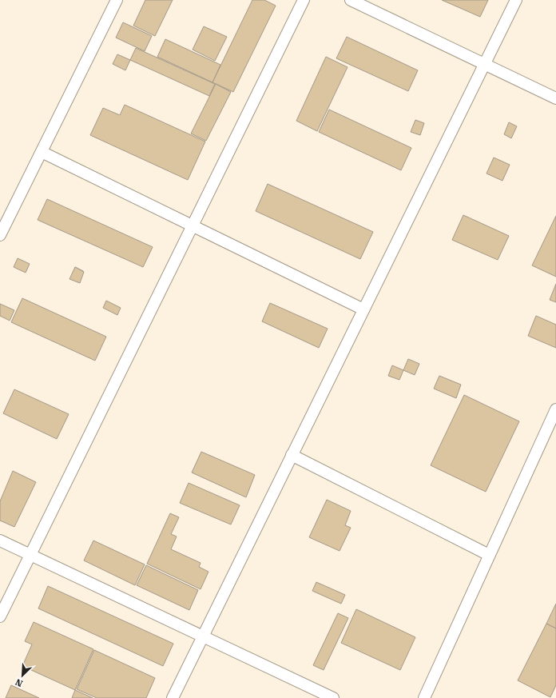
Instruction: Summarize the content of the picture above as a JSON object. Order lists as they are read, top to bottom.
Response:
{
  "north": "bottom left"
}
